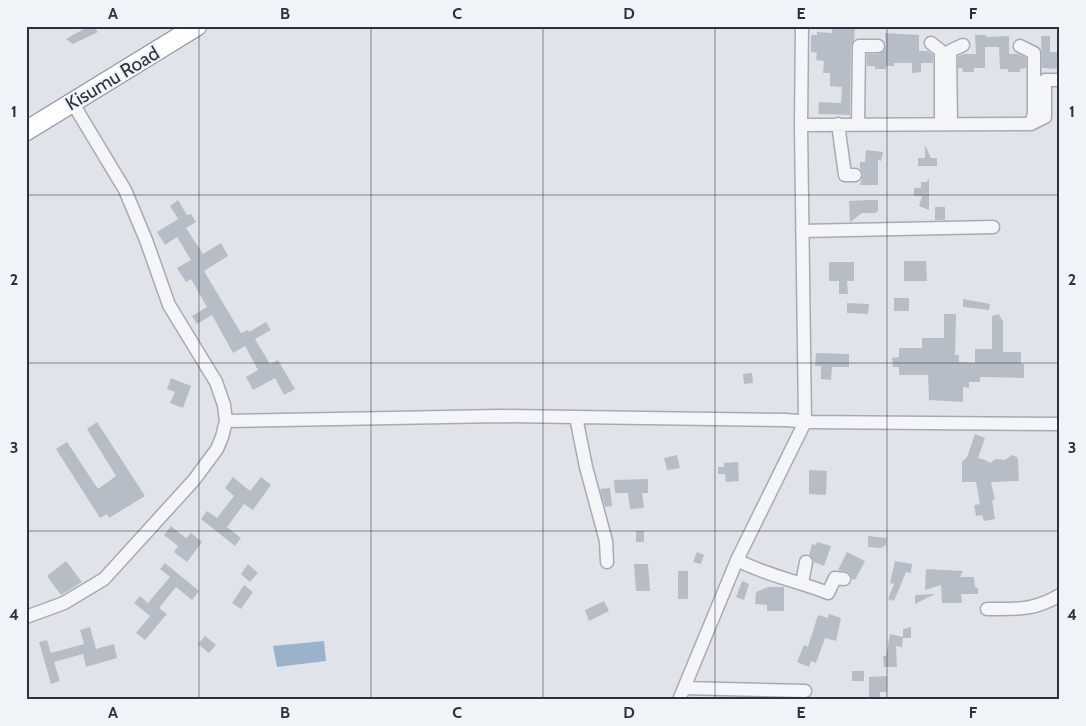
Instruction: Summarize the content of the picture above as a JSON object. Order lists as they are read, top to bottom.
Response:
{
  "streets": {
    "highway": ["Kisumu Road"]
  },
  "grid": {
    "columns": [
      "A",
      "B",
      "C",
      "D",
      "E",
      "F"
    ],
    "rows": [
      "1",
      "2",
      "3",
      "4"
    ]
  }
}
